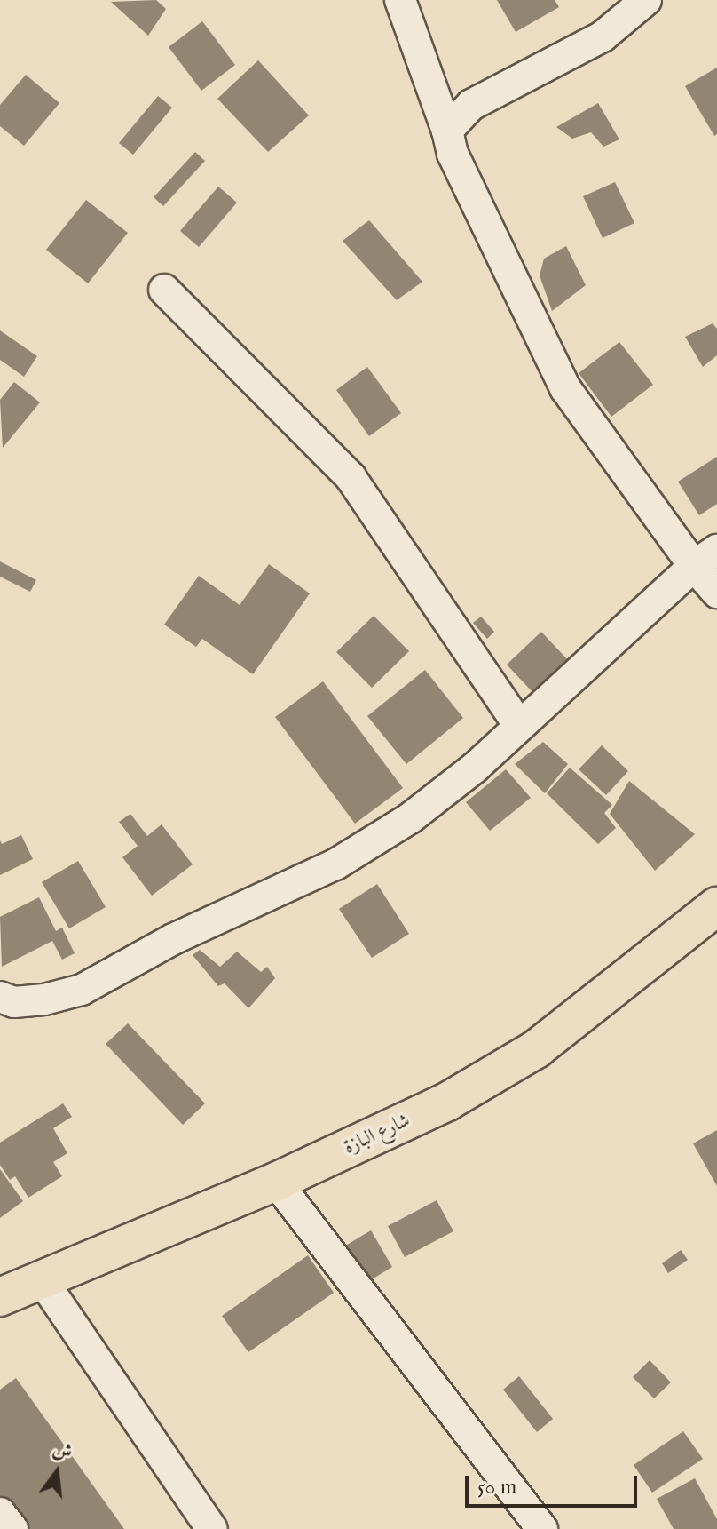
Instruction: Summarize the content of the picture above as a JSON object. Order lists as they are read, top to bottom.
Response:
{
  "streets": {
    "main road": ["شارع البازة"]
  },
  "scale_bar": "50 m",
  "north": "top"
}
